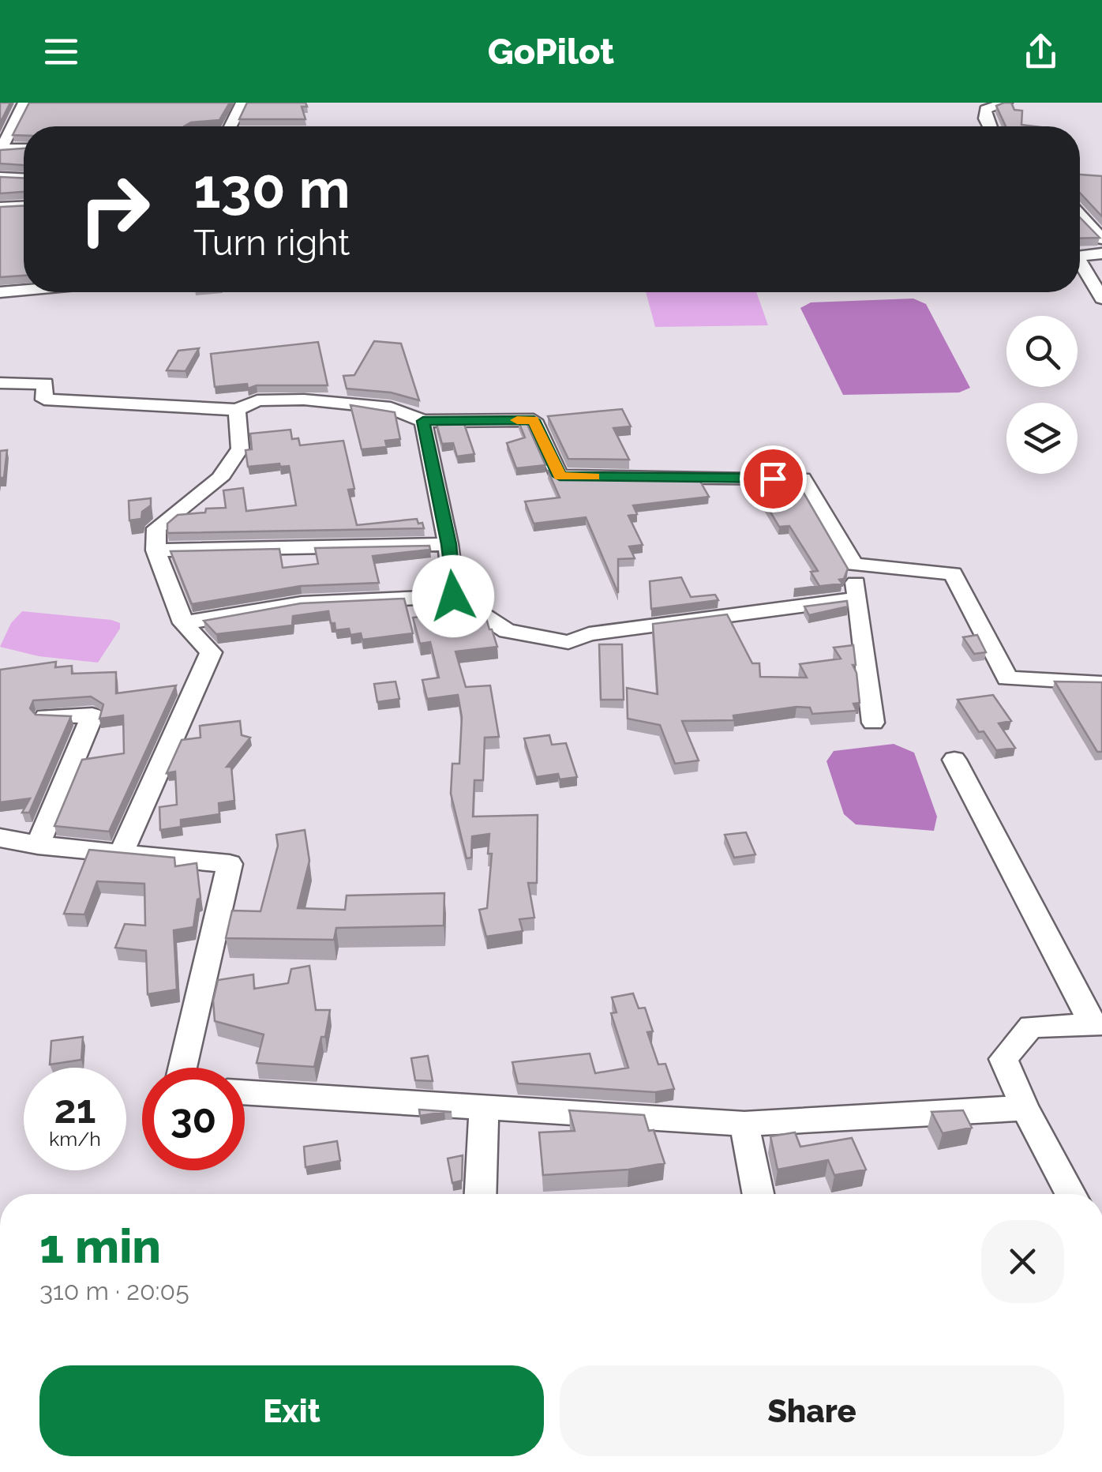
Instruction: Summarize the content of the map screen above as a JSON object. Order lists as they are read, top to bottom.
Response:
{
  "page": {
    "header": "GoPilot",
    "turn": ["130 m", "Turn right"],
    "speed": "21 km/h",
    "limit": "30",
    "heading": ["1 min", "310 m · 20:05"],
    "buttons": ["Exit", "Share"]
  }
}
